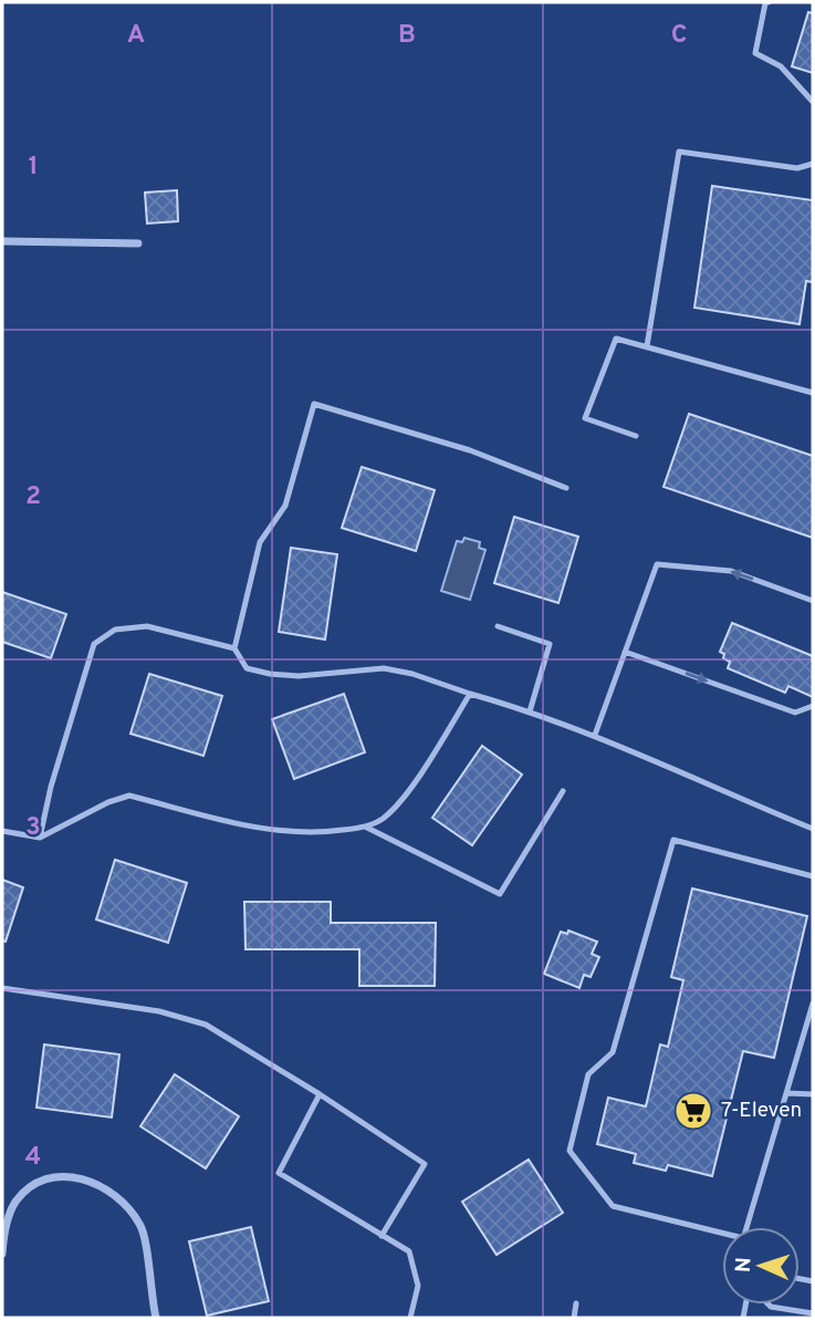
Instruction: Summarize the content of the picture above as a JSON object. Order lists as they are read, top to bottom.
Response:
{
  "places": {
    "supermarket": ["7-Eleven"]
  },
  "north": "left",
  "grid": {
    "columns": ["A", "B", "C"],
    "rows": [
      "1",
      "2",
      "3",
      "4"
    ]
  }
}
